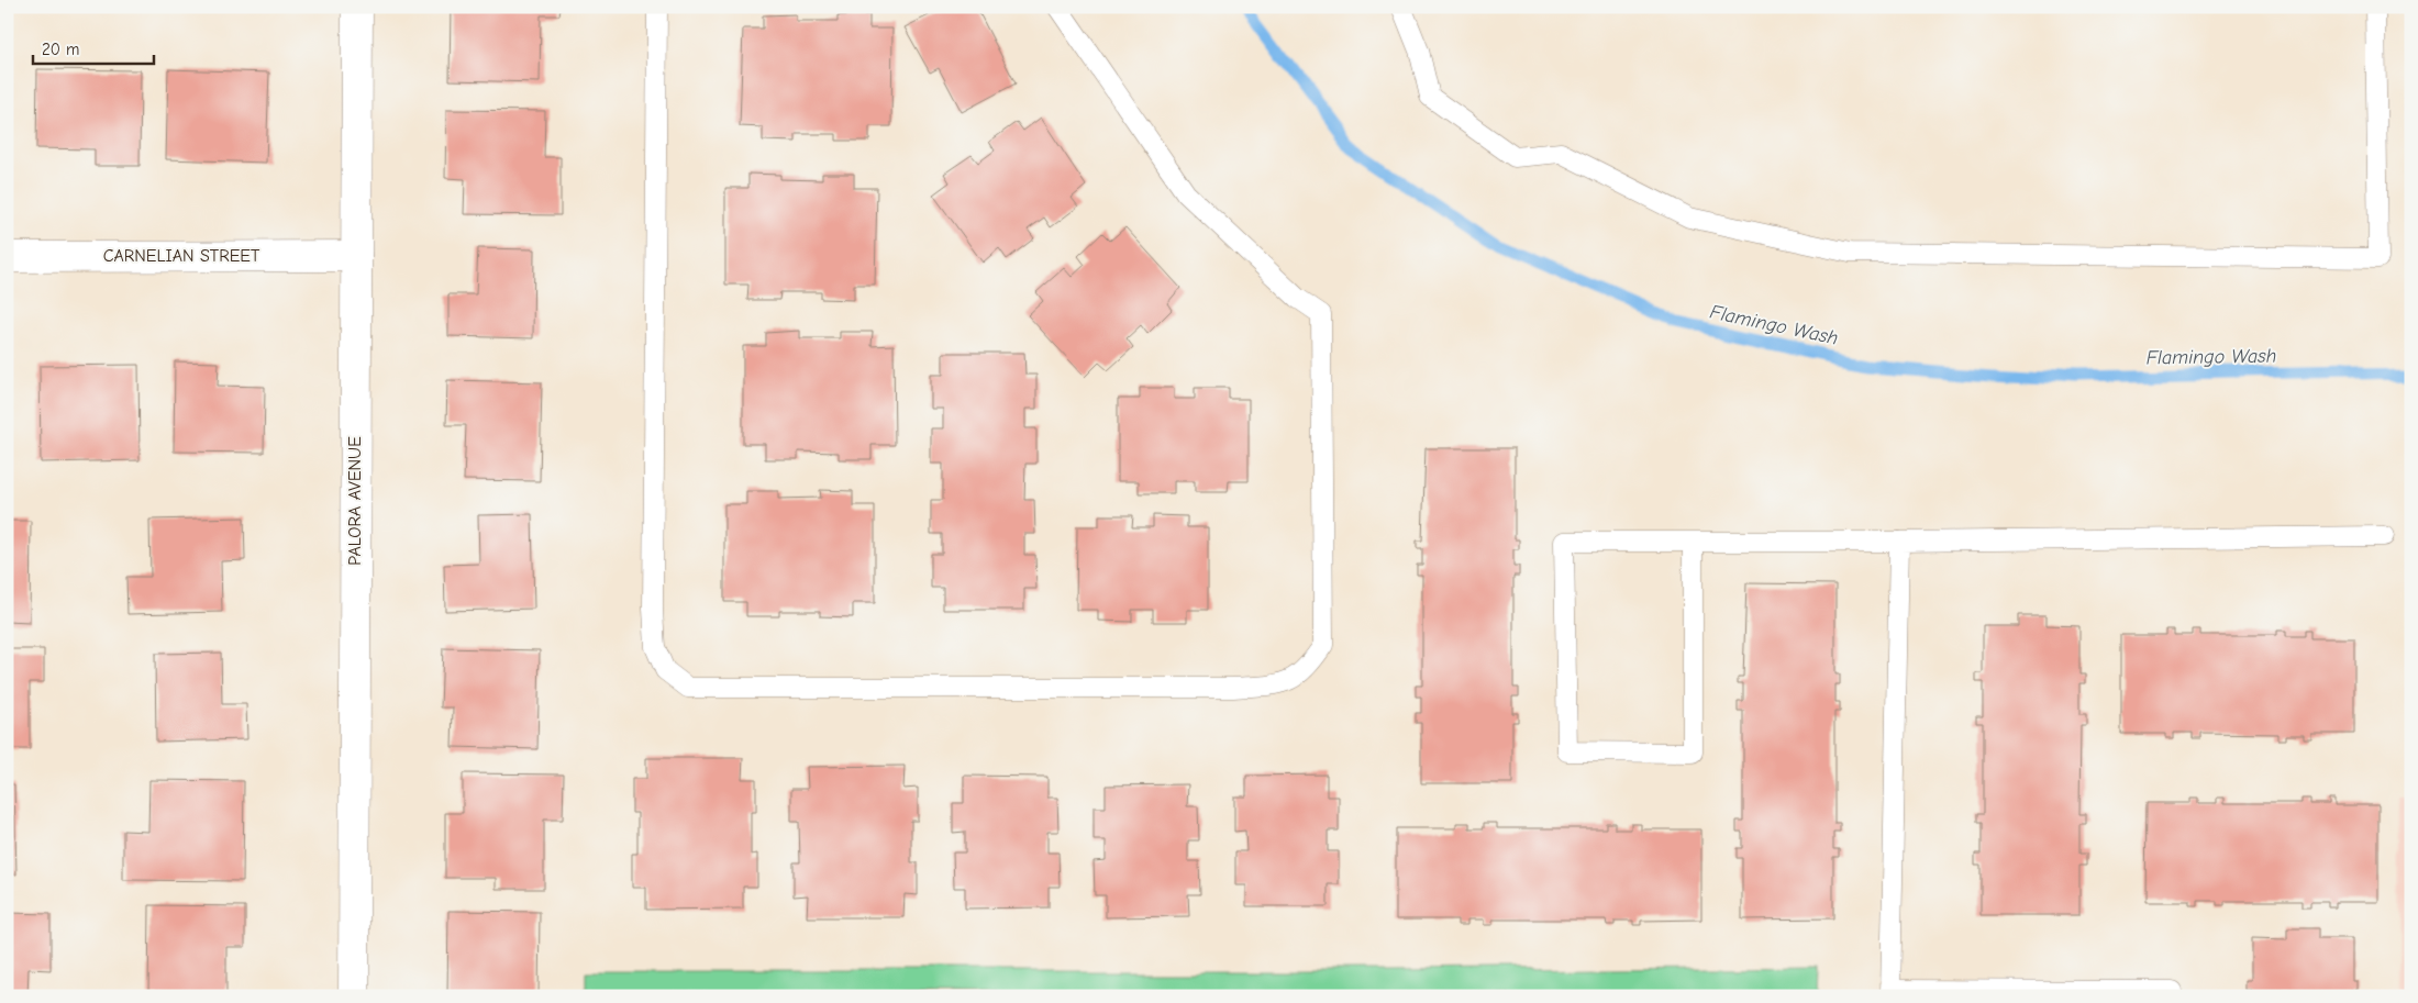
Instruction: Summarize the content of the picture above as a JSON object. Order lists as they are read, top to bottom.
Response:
{
  "streets": {
    "street": ["CARNELIAN STREET", "PALORA AVENUE"]
  },
  "crossings": [
    ["CARNELIAN STREET", "PALORA AVENUE"]
  ],
  "water": ["Flamingo Wash"],
  "scale_bar": "20 m"
}
